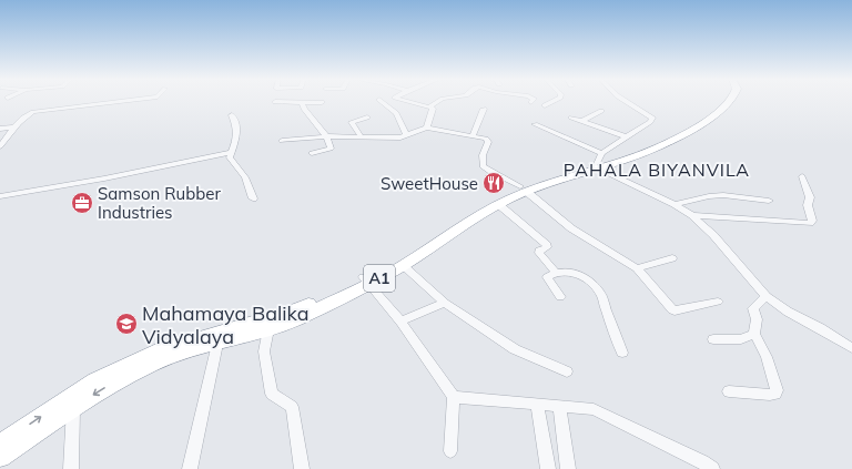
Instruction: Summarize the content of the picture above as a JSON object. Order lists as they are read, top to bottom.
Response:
{
  "streets": {
    "highway": ["A1"]
  },
  "districts": ["PAHALA BIYANVILA"],
  "places": {
    "restaurant": ["SweetHouse"],
    "office": ["Samson Rubber Industries"],
    "school or university": ["Mahamaya Balika Vidyalaya"]
  }
}
